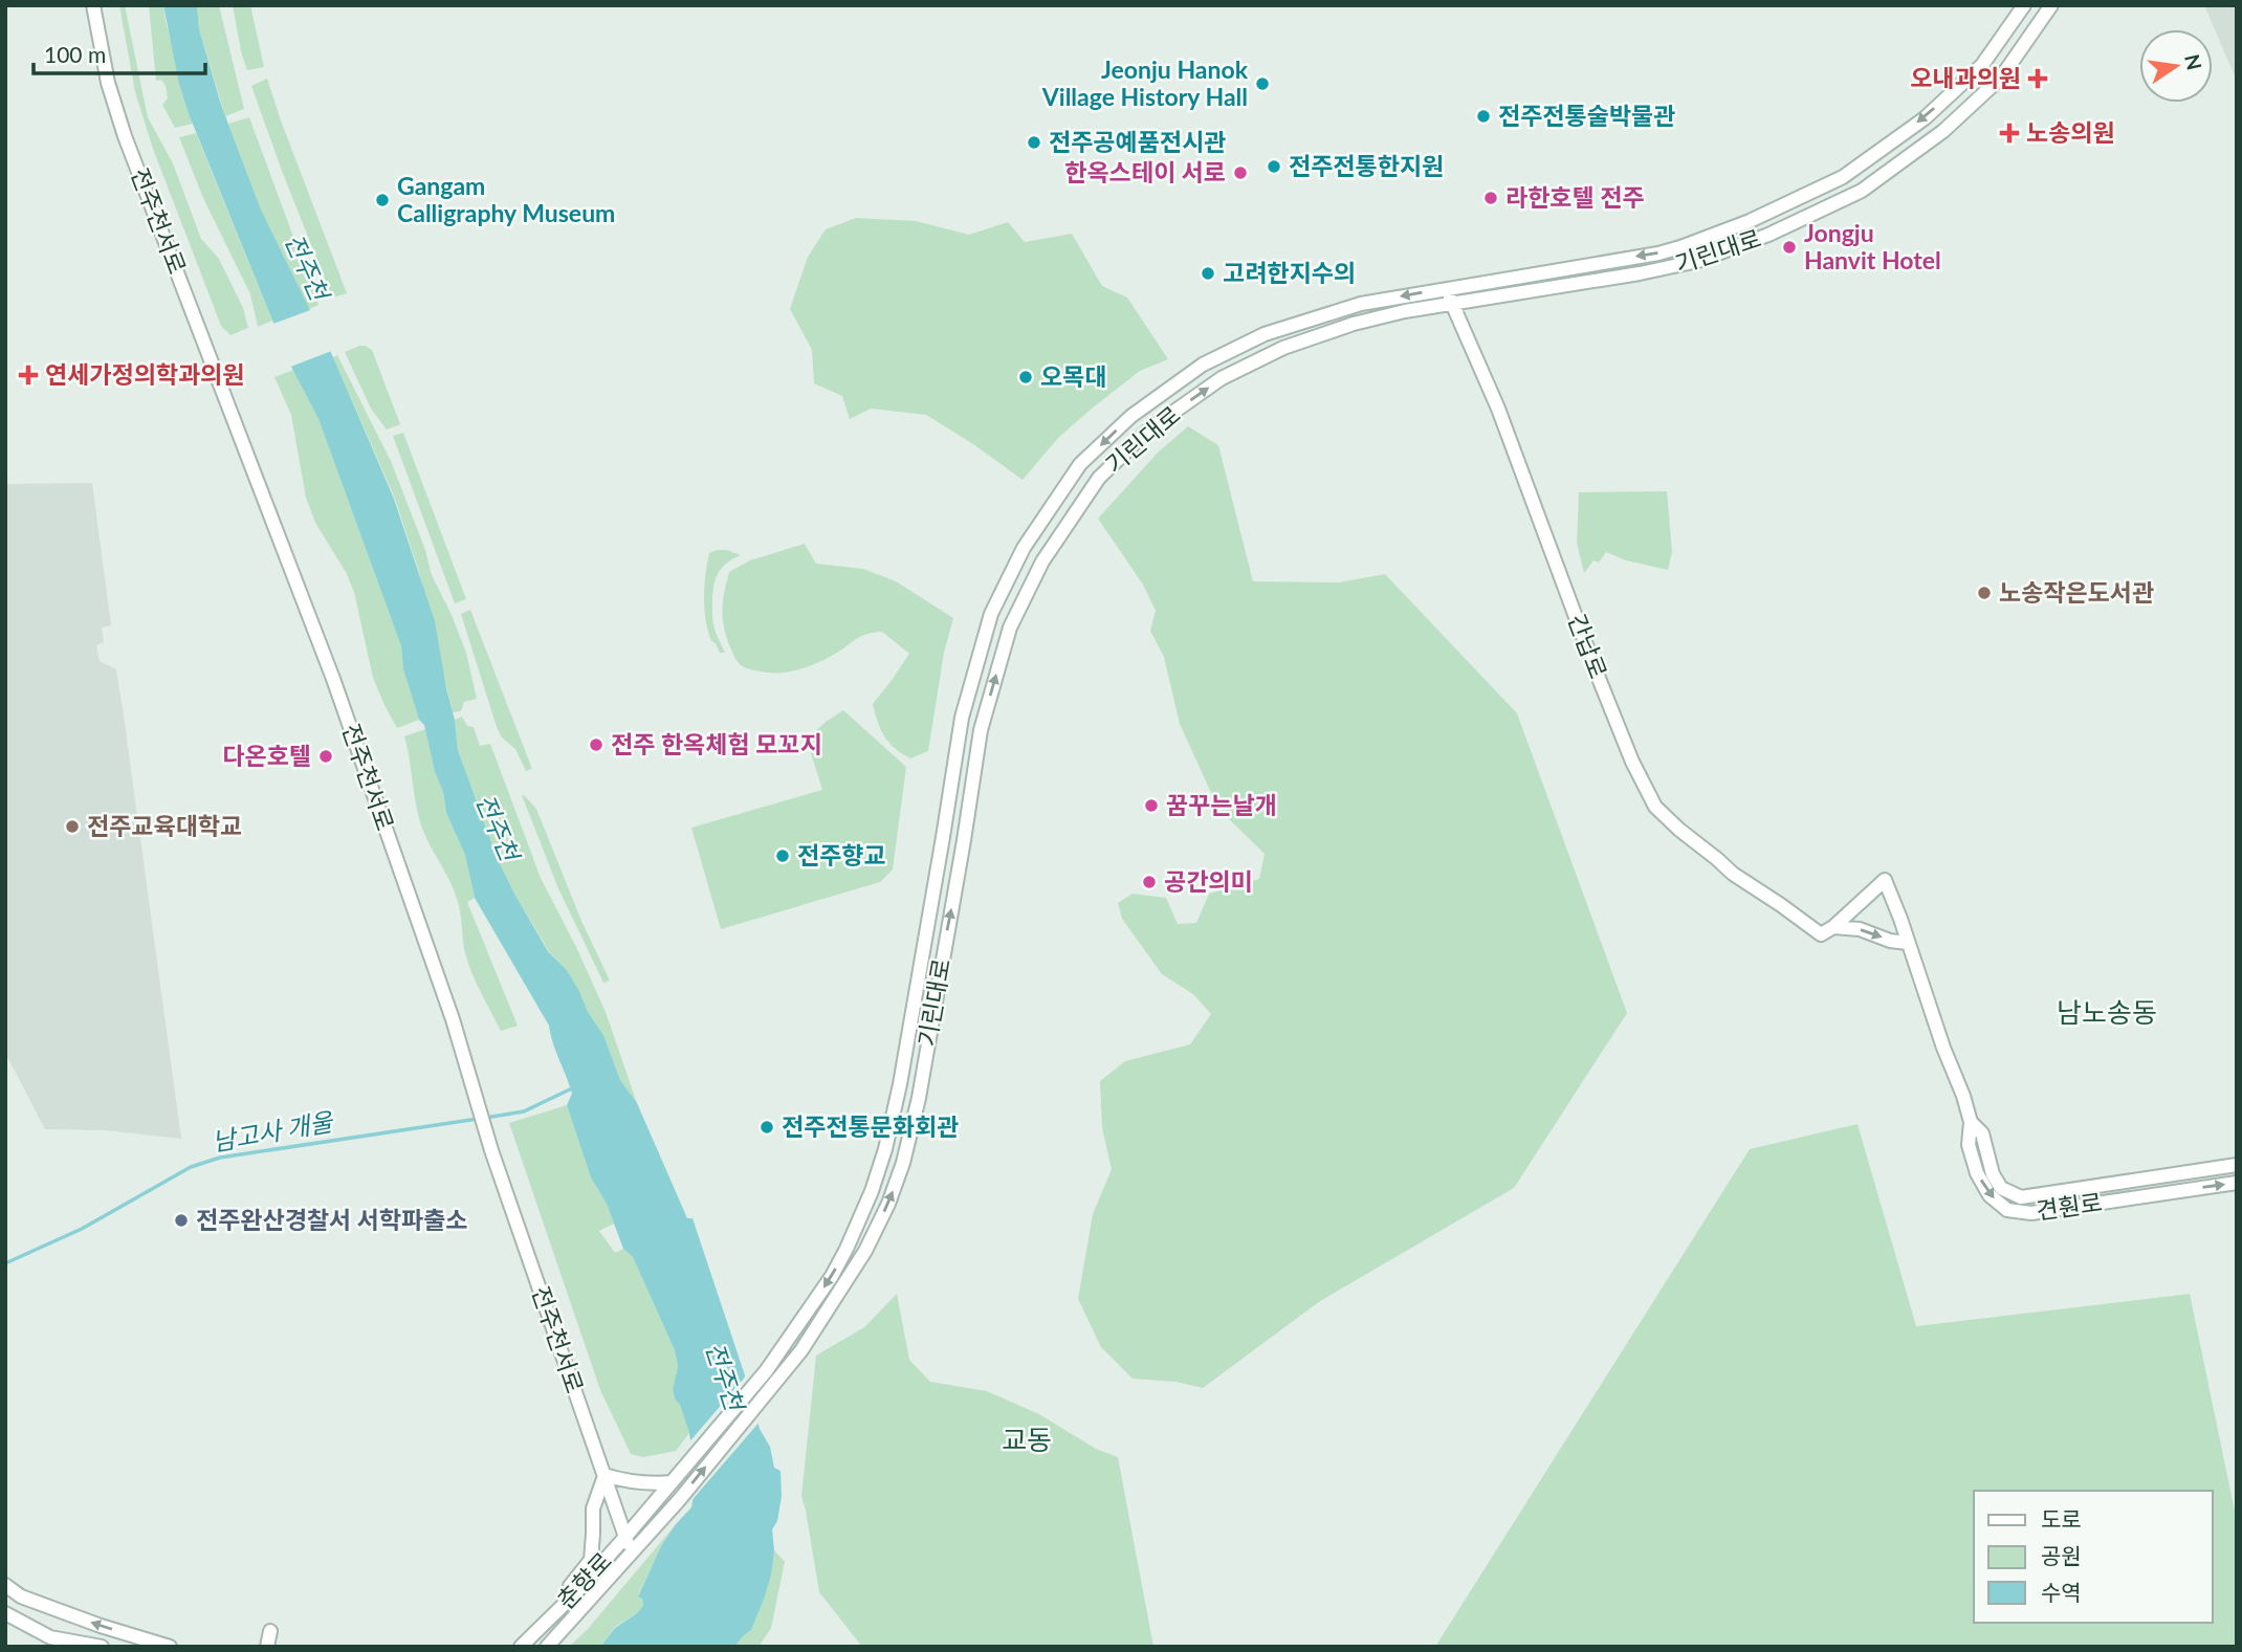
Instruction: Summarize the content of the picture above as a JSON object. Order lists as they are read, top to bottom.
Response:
{
  "streets": {
    "street": [
      "전주천서로",
      "기린대로",
      "간납로",
      "견훤로",
      "춘향로"
    ]
  },
  "crossings": [
    ["전주천서로", "춘향로"],
    ["기린대로", "간납로"],
    ["기린대로", "춘향로"]
  ],
  "one_way": ["견훤로"],
  "districts": ["남노송동", "교동"],
  "water": ["전주천", "남고사 개울"],
  "places": {
    "health": ["오내과의원", "노송의원", "연세가정의학과의원"],
    "other": [
      "Jeonju Hanok Village History Hall",
      "전주전통술박물관",
      "전주공예품전시관",
      "전주전통한지원",
      "한옥스테이 서로",
      "라한호텔 전주",
      "Gangam Calligraphy Museum",
      "Jongju Hanvit Hotel",
      "고려한지수의",
      "오목대",
      "노송작은도서관",
      "전주 한옥체험 모꼬지",
      "다온호텔",
      "꿈꾸는날개",
      "전주교육대학교",
      "전주향교",
      "공간의미",
      "전주전통문화회관",
      "전주완산경찰서 서학파출소"
    ]
  },
  "legend": ["도로", "공원", "수역"],
  "scale_bar": "100 m",
  "north": "right"
}
